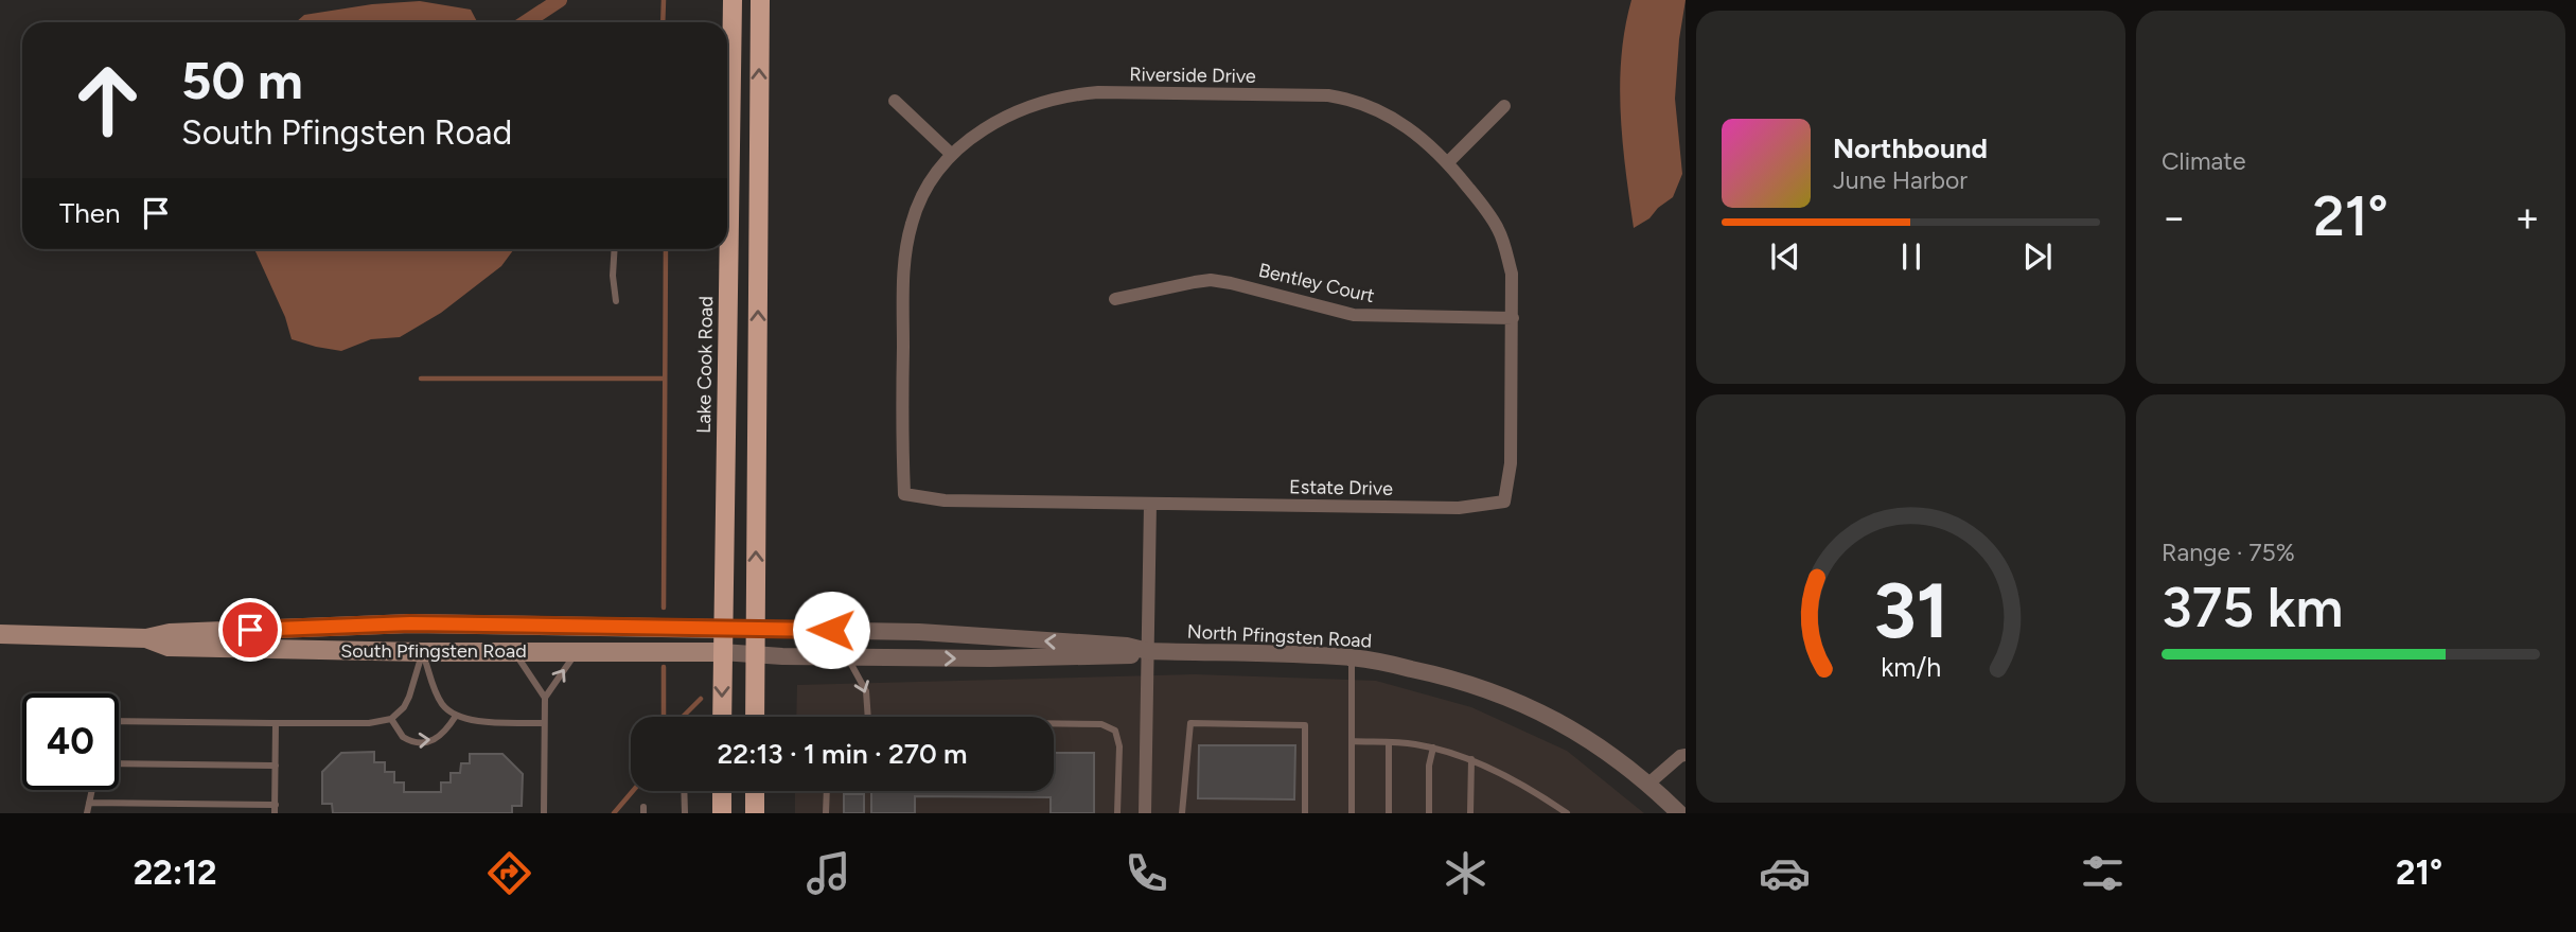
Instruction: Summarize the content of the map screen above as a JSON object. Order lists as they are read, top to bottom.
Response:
{
  "streets": {
    "main road": ["Lake Cook Road", "South Pfingsten Road"],
    "street": [
      "Riverside Drive",
      "Bentley Court",
      "Estate Drive",
      "North Pfingsten Road"
    ]
  },
  "crossings": [
    ["Riverside Drive", "Bentley Court"],
    ["Riverside Drive", "Estate Drive"],
    ["Lake Cook Road", "North Pfingsten Road"],
    ["Lake Cook Road", "South Pfingsten Road"],
    ["North Pfingsten Road", "South Pfingsten Road"]
  ],
  "page": {
    "tile": [
      "Climate",
      ["Range · 75%", "375 km"]
    ],
    "turn": ["50 m", "South Pfingsten Road"],
    "song": ["Northbound", "June Harbor"],
    "then": "Then",
    "heat": ["−", "21°", "+"],
    "limit": "40",
    "trip": "22:13 · 1 min · 270 m",
    "tabs": ["22:12", "21°"],
    "gauge": ["31", "km/h"]
  }
}
